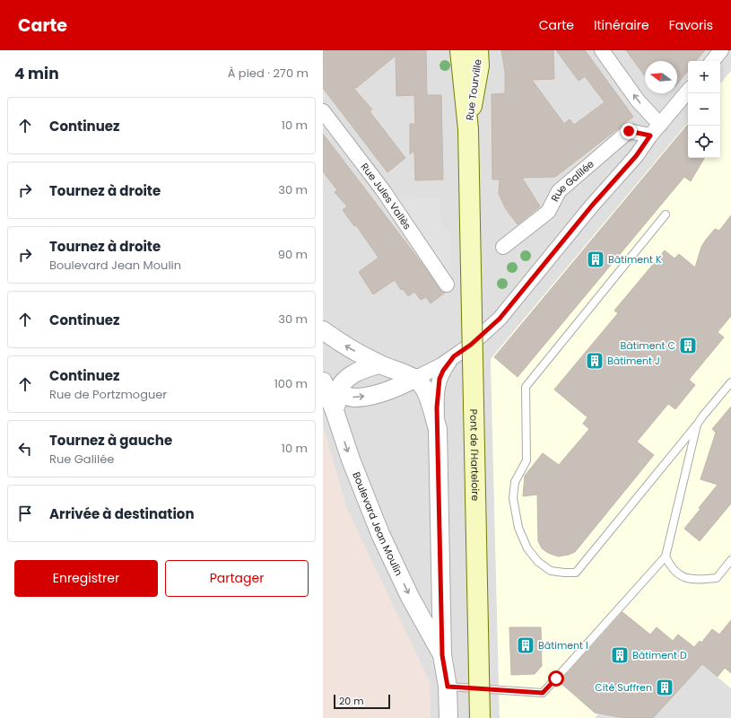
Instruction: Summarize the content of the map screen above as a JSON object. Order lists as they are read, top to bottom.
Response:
{
  "streets": {
    "main road": ["Rue Tourville", "Pont de l'Harteloire"],
    "street": ["Rue Galilée", "Rue Jules Vallès", "Boulevard Jean Moulin"]
  },
  "crossings": [
    ["Rue Tourville", "Pont de l'Harteloire"]
  ],
  "places": {
    "building": [
      "Bâtiment K",
      "Bâtiment C",
      "Bâtiment J",
      "Bâtiment I",
      "Bâtiment D",
      "Cité Suffren"
    ]
  },
  "scale_bar": "20 m",
  "north": "left",
  "page": {
    "header": "Carte",
    "nav": ["Carte", "Itinéraire", "Favoris"],
    "heading": ["4 min", "À pied · 270 m"],
    "map_buttons": ["+", "−"],
    "list": [
      ["Continuez", "10 m"],
      ["Tournez à droite", "30 m"],
      ["Tournez à droite", "Boulevard Jean Moulin", "90 m"],
      ["Continuez", "30 m"],
      ["Continuez", "Rue de Portzmoguer", "100 m"],
      ["Tournez à gauche", "Rue Galilée", "10 m"],
      "Arrivée à destination"
    ],
    "buttons": ["Enregistrer", "Partager"],
    "scale": "20 m"
  }
}
